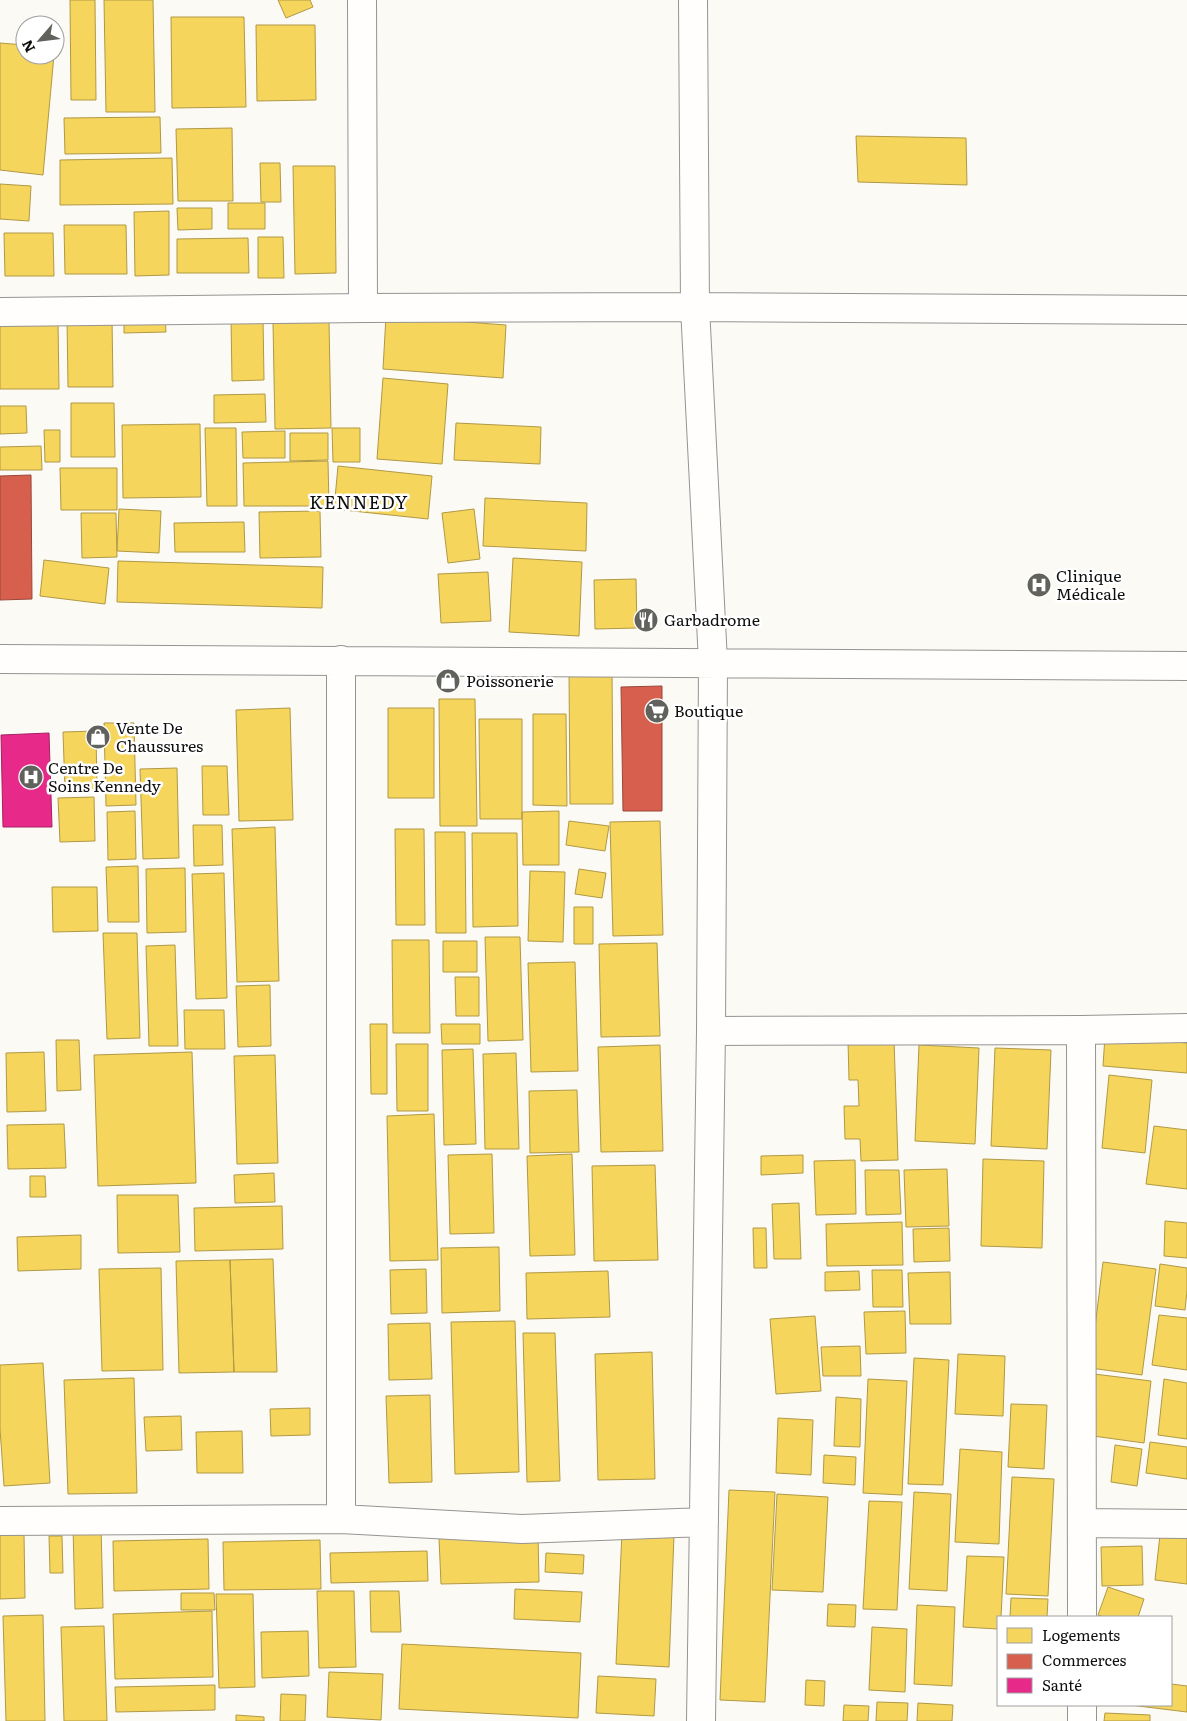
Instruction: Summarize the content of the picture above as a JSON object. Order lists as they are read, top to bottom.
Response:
{
  "districts": ["KENNEDY"],
  "places": {
    "hospital": ["Clinique Médicale", "Centre De Soins Kennedy"],
    "restaurant": ["Garbadrome"],
    "shop": ["Poissonerie", "Vente De Chaussures"],
    "supermarket": ["Boutique"]
  },
  "legend": ["Logements", "Commerces", "Santé"],
  "north": "bottom left"
}
